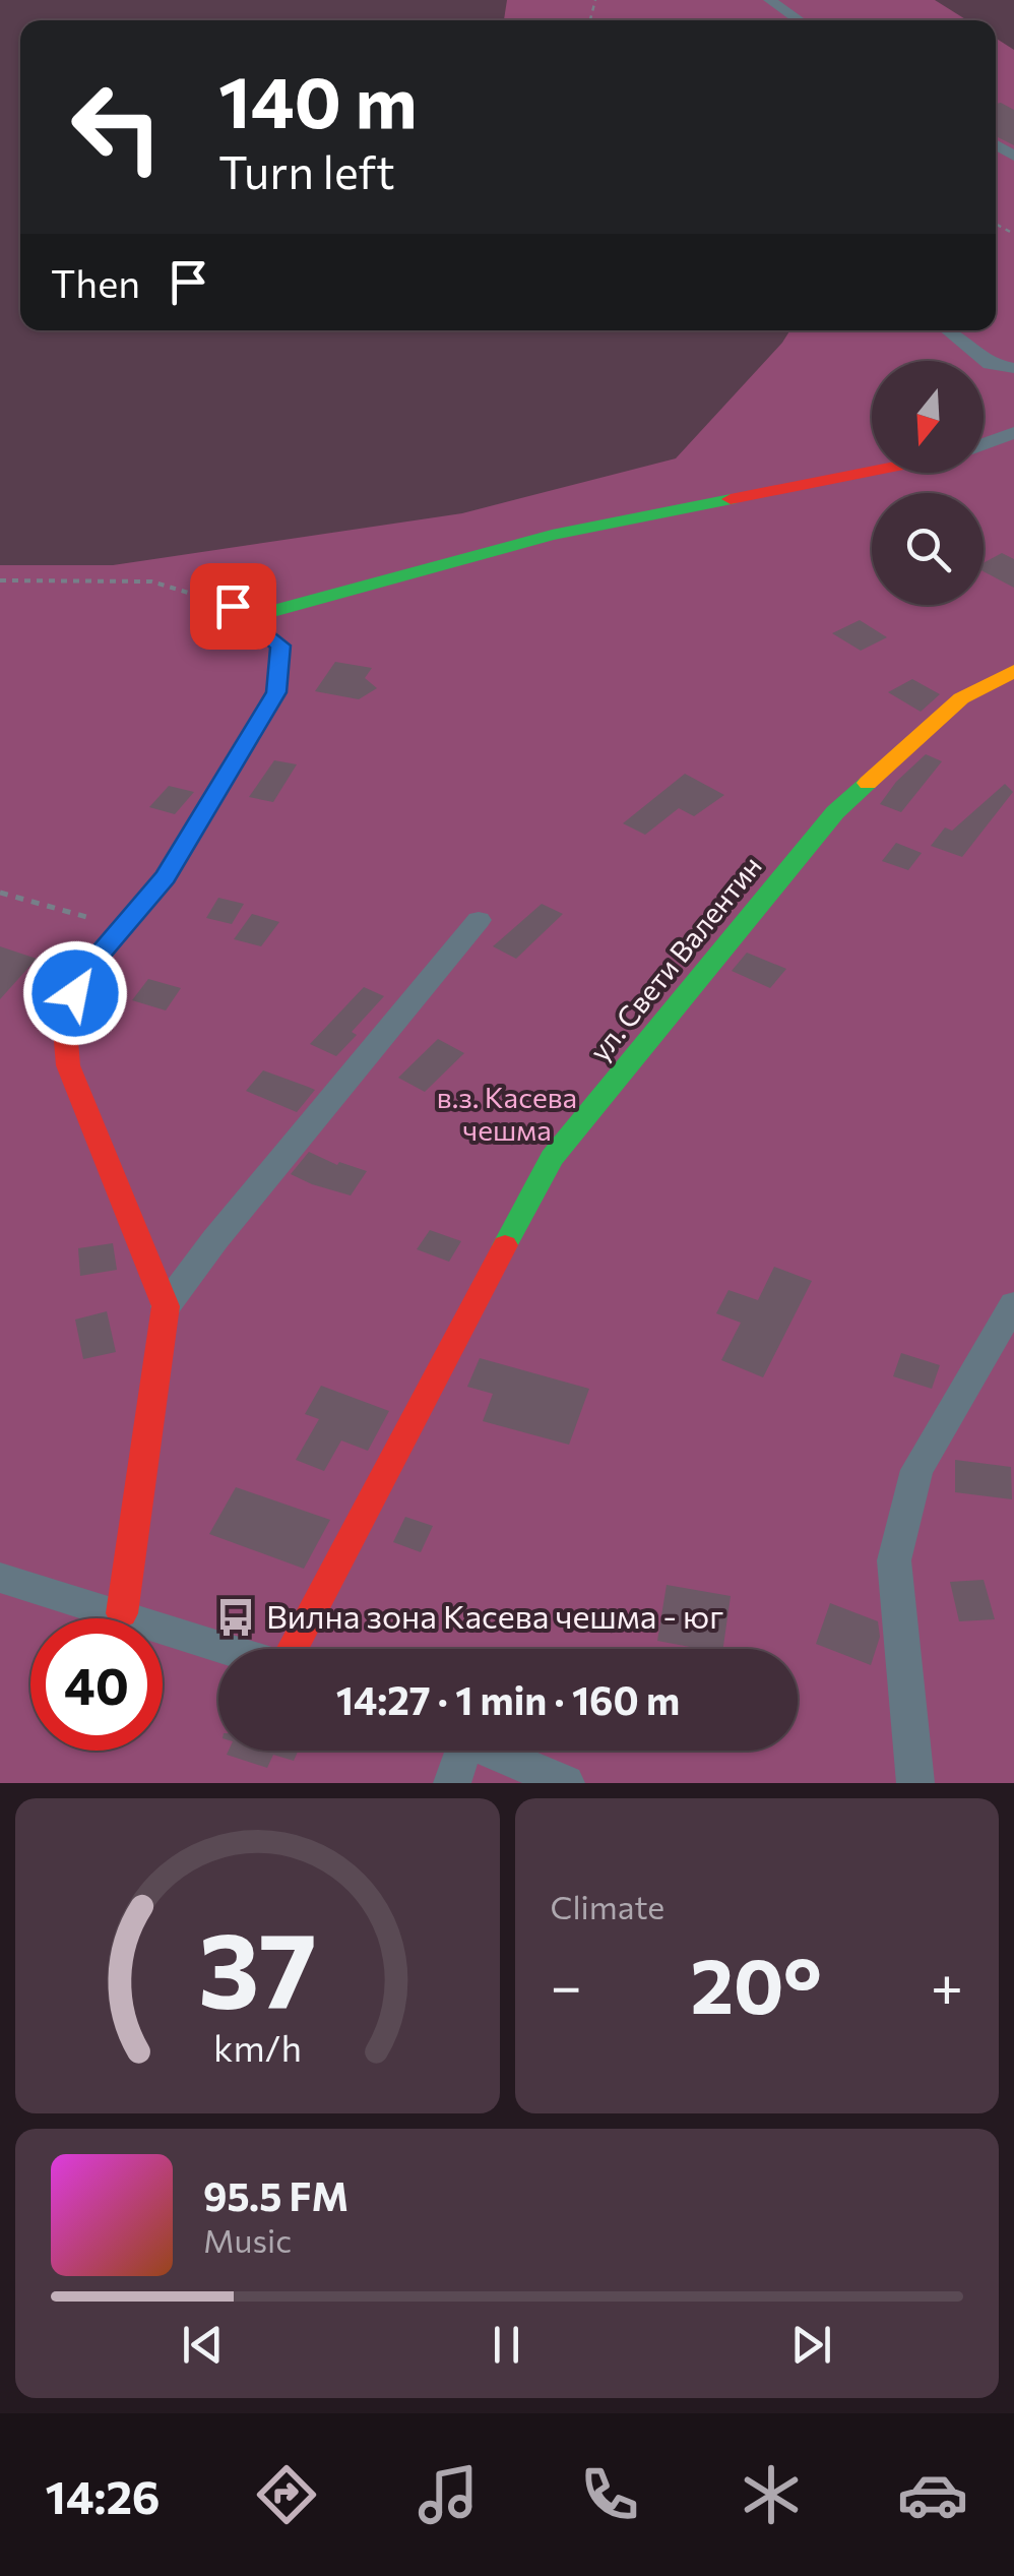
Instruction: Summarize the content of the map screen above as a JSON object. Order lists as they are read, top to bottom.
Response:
{
  "streets": {
    "street": ["ул. Свети Валентин"]
  },
  "parks": ["в.з. Касева чешма"],
  "places": {
    "bus stop": ["Вилна зона Касева чешма - юг"]
  },
  "north": "bottom",
  "page": {
    "turn": ["140 m", "Turn left"],
    "then": "Then",
    "limit": "40",
    "trip": "14:27 · 1 min · 160 m",
    "tile": "Climate",
    "heat": ["−", "20°", "+"],
    "song": ["95.5 FM", "Music"],
    "tabs": "14:26",
    "gauge": ["37", "km/h"]
  }
}
